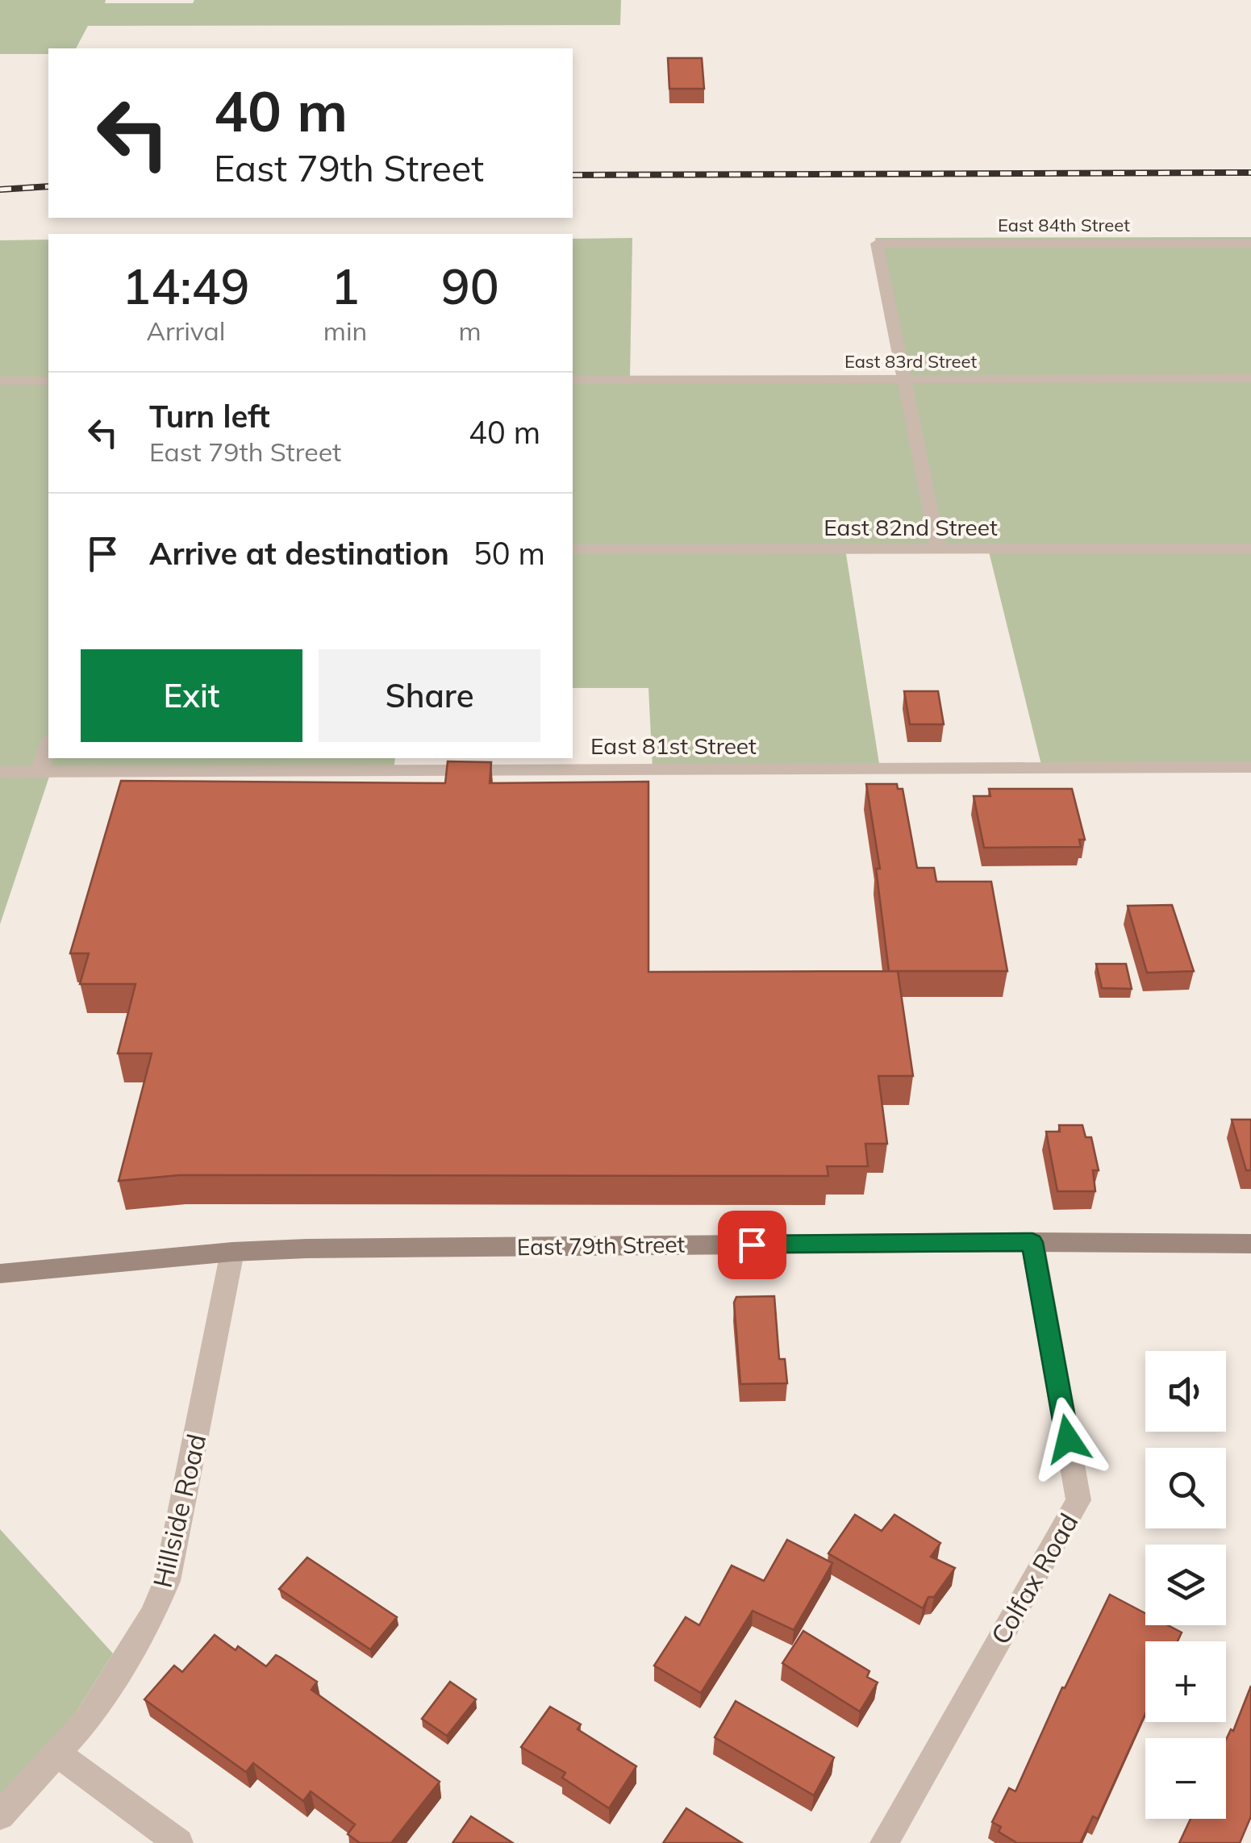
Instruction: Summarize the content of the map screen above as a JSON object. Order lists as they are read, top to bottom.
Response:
{
  "streets": {
    "main road": ["East 79th Street"],
    "street": [
      "East 84th Street",
      "East 83rd Street",
      "East 82nd Street",
      "East 81st Street",
      "Hillside Road",
      "Colfax Road"
    ]
  },
  "crossings": [
    ["East 84th Street", "East 83rd Street"],
    ["East 79th Street", "Hillside Road"],
    ["East 79th Street", "Colfax Road"]
  ],
  "page": {
    "turn": ["40 m", "East 79th Street"],
    "eta": [
      "14:49",
      "Arrival",
      "1",
      "min",
      "90",
      "m"
    ],
    "list": [
      {
        "name": "Turn left",
        "note": "East 79th Street",
        "value": "40 m"
      },
      {
        "name": "Arrive at destination",
        "value": "50 m"
      }
    ],
    "buttons": ["Exit", "Share"],
    "map_buttons": ["+", "−"]
  }
}
